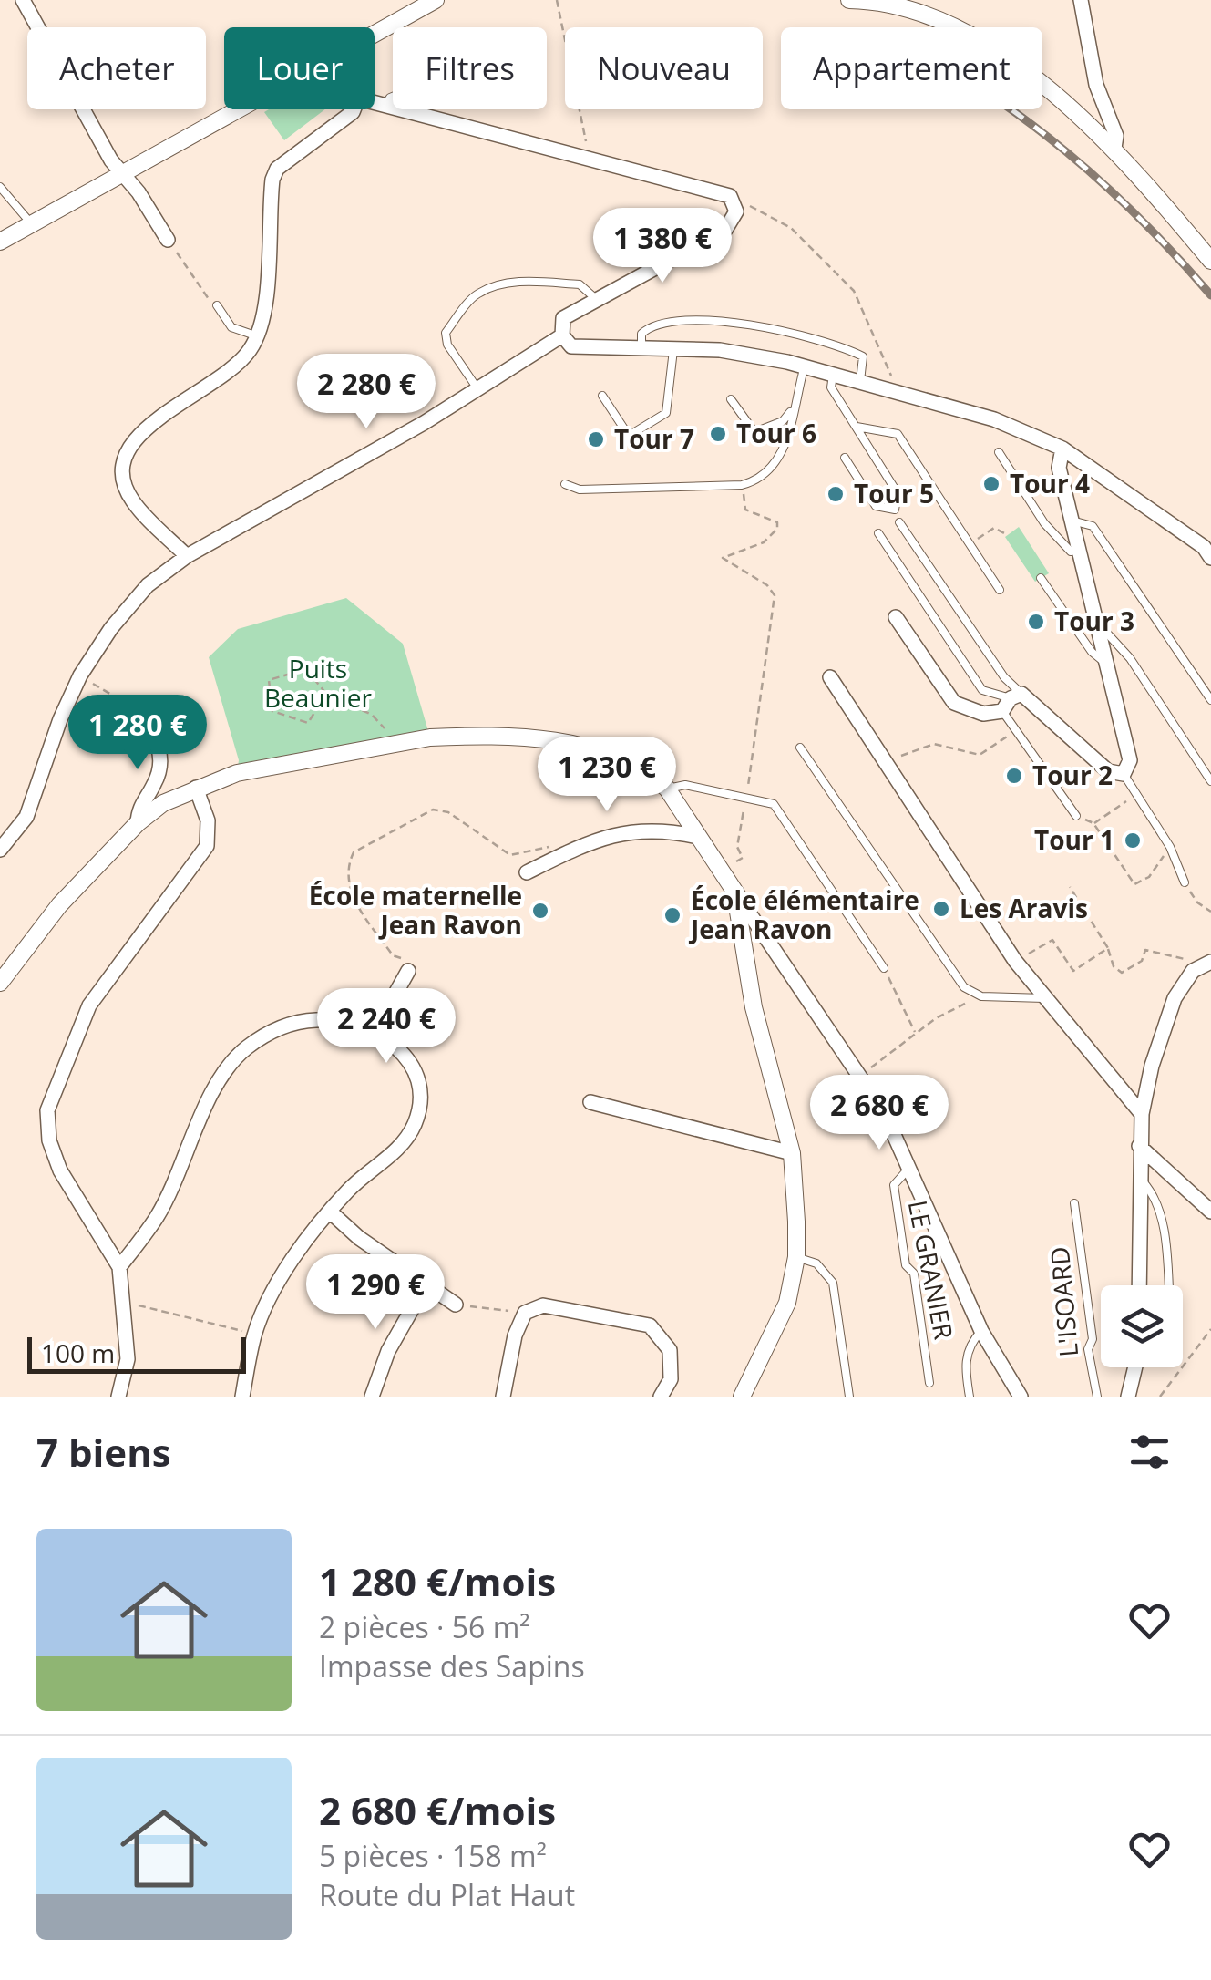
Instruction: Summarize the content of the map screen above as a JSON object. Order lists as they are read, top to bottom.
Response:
{
  "streets": {
    "lane": ["LE GRANIER", "L'ISOARD"]
  },
  "parks": ["Puits Beaunier"],
  "places": [
    "Tour 6",
    "Tour 7",
    "Tour 4",
    "Tour 5",
    "Tour 3",
    "Tour 2",
    "Tour 1",
    "Les Aravis",
    "École maternelle Jean Ravon",
    "École élémentaire Jean Ravon"
  ],
  "scale_bar": "100 m",
  "page": {
    "chip": [
      "Acheter",
      "Louer",
      "Filtres",
      "Nouveau",
      "Appartement"
    ],
    "price": [
      "1 380 €",
      "2 280 €",
      "1 280 €",
      "1 230 €",
      "2 240 €",
      "2 680 €",
      "1 290 €"
    ],
    "scale": "100 m",
    "heading": "7 biens",
    "list": [
      {
        "name": "1 280 €/mois",
        "note": "2 pièces · 56 m² · Impasse des Sapins"
      },
      {
        "name": "2 680 €/mois",
        "note": "5 pièces · 158 m² · Route du Plat Haut"
      }
    ]
  }
}
